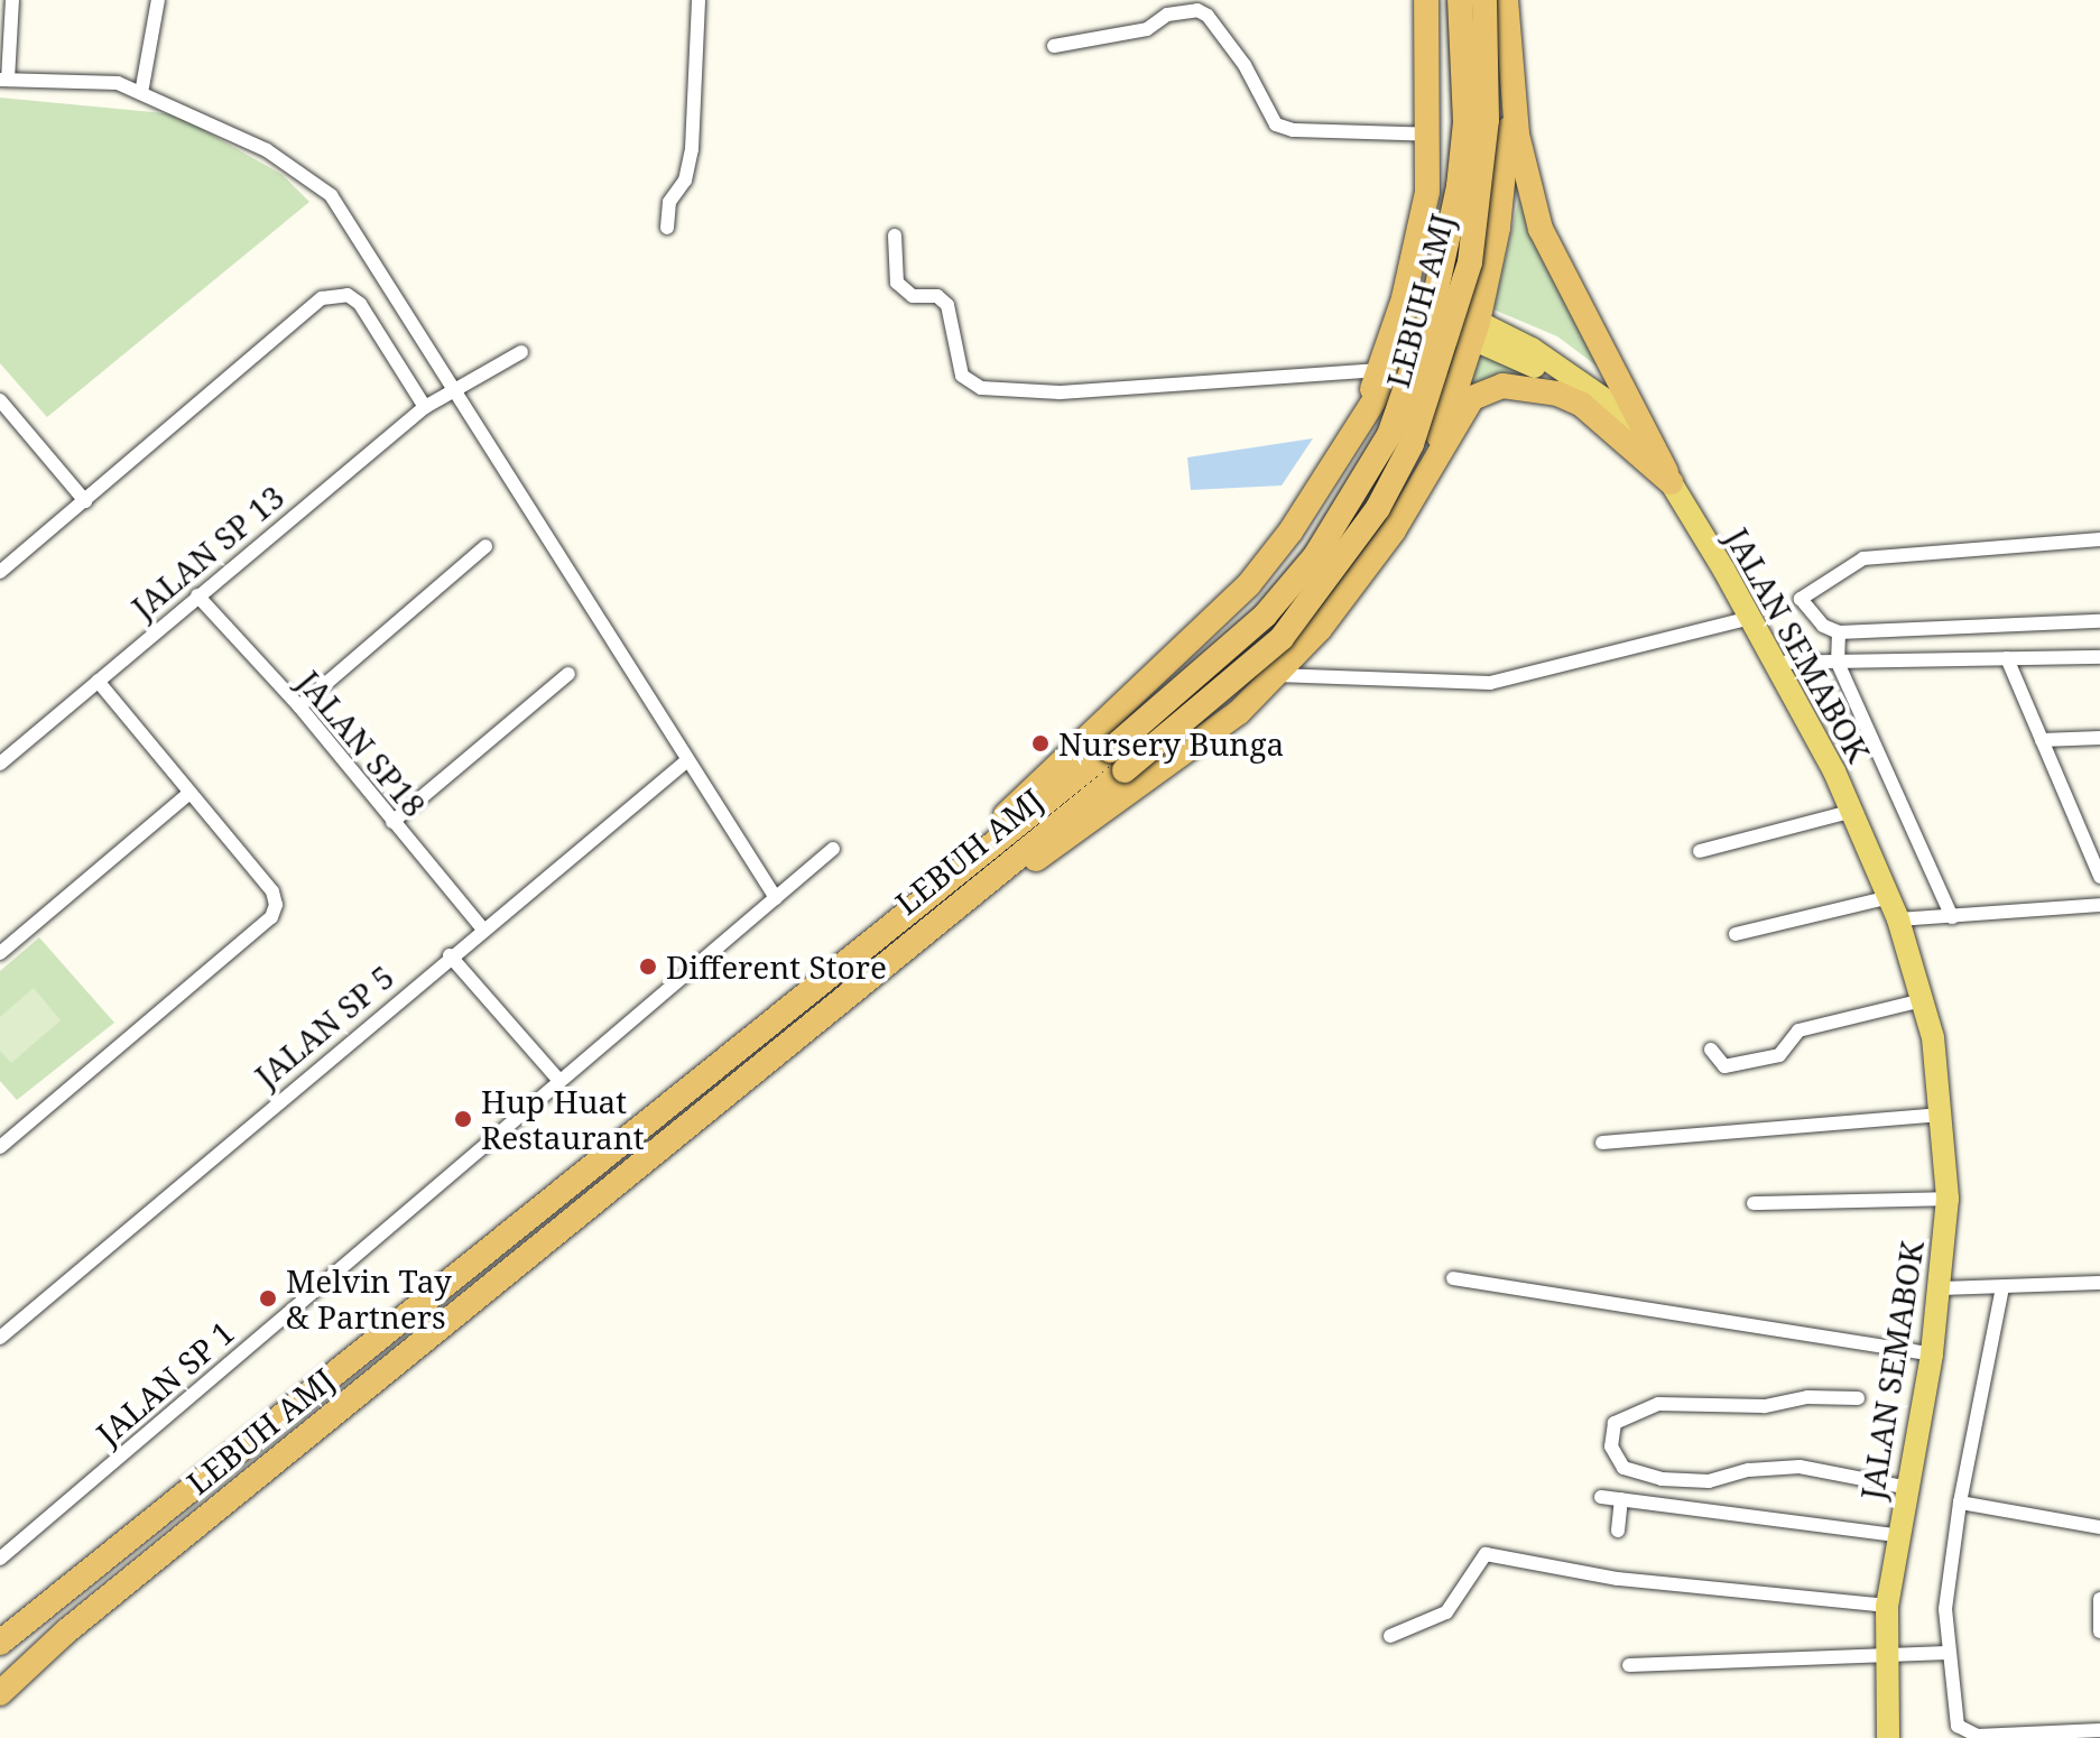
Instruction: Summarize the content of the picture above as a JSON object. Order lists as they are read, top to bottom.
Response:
{
  "streets": {
    "highway": ["LEBUH AMJ"],
    "main road": ["JALAN SEMABOK"],
    "street": [
      "JALAN SP 13",
      "JALAN SP18",
      "JALAN SP 5",
      "JALAN SP 1"
    ]
  },
  "crossings": [
    ["JALAN SP 13", "JALAN SP18"],
    ["JALAN SP18", "JALAN SP 5"]
  ],
  "places": [
    "Nursery Bunga",
    "Different Store",
    "Hup Huat Restaurant",
    "Melvin Tay & Partners"
  ]
}
